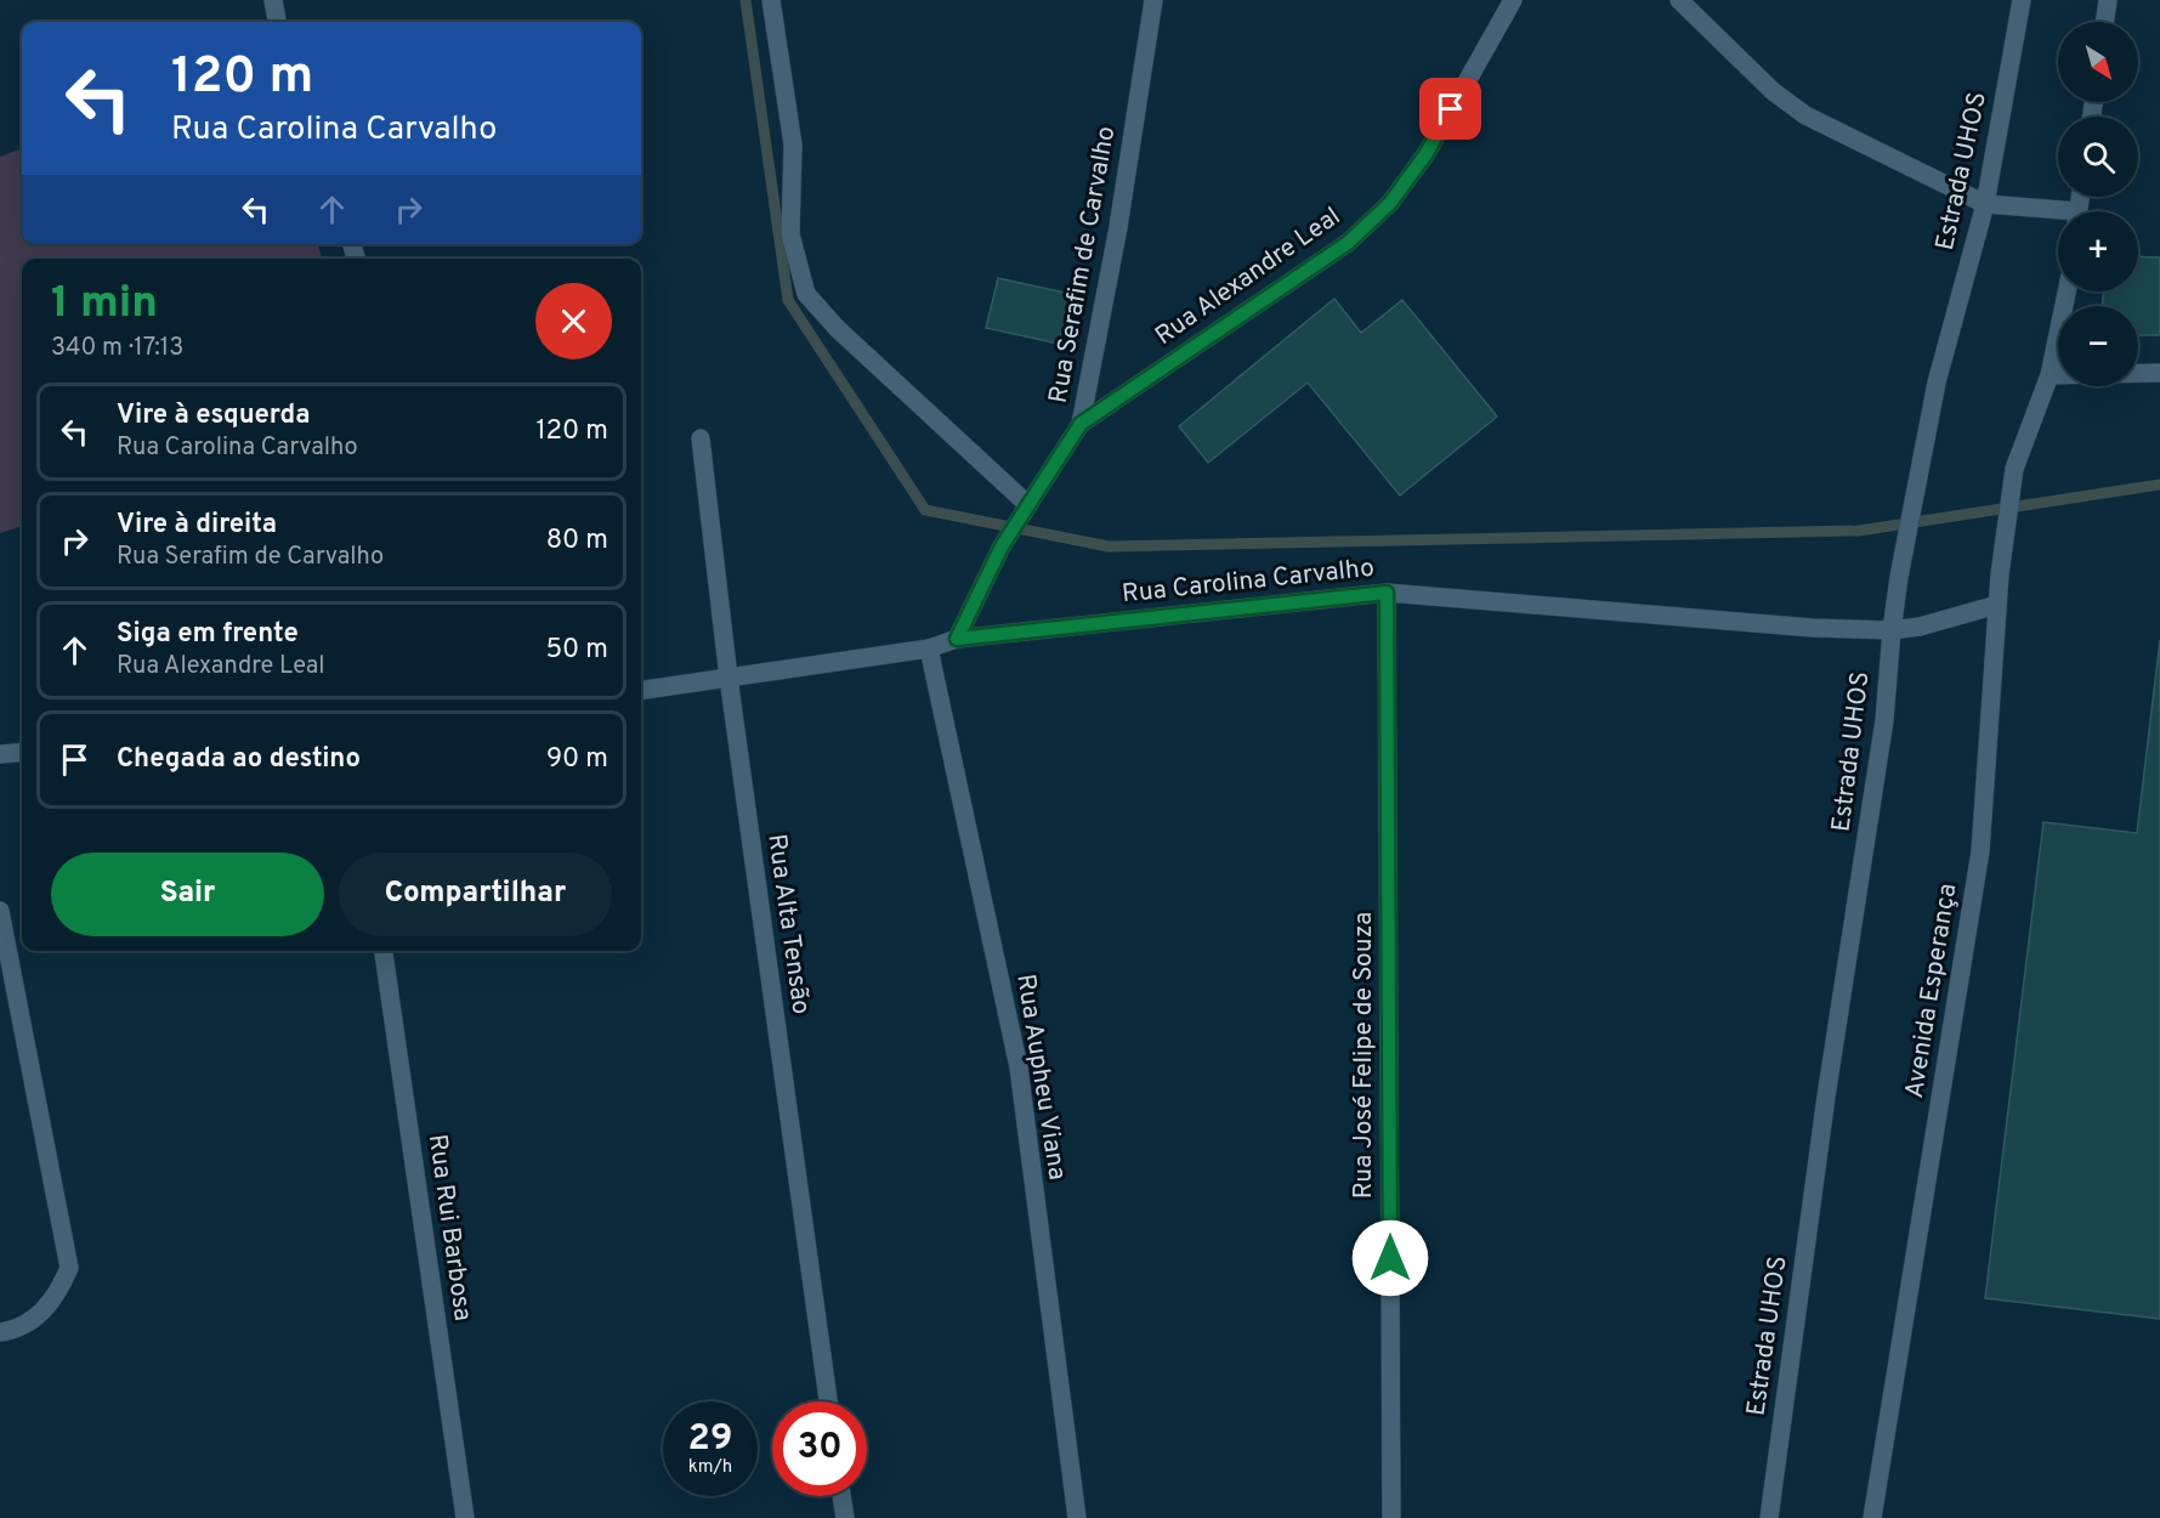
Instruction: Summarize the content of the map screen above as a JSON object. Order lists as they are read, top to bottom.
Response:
{
  "streets": {
    "street": [
      "Estrada UHOS",
      "Rua Serafim de Carvalho",
      "Rua Alexandre Leal",
      "Rua Carolina Carvalho",
      "Rua Alta Tensão",
      "Avenida Esperança",
      "Rua José Felipe de Souza",
      "Rua Aupheu Viana",
      "Rua Rui Barbosa"
    ]
  },
  "crossings": [
    ["Estrada UHOS", "Rua Carolina Carvalho"],
    ["Rua Serafim de Carvalho", "Rua Alexandre Leal"],
    ["Rua Serafim de Carvalho", "Rua Carolina Carvalho"],
    ["Rua Carolina Carvalho", "Rua Alta Tensão"],
    ["Rua Carolina Carvalho", "Avenida Esperança"],
    ["Rua Carolina Carvalho", "Rua José Felipe de Souza"],
    ["Rua Carolina Carvalho", "Rua Aupheu Viana"]
  ],
  "north": "bottom right",
  "page": {
    "map_buttons": ["+", "−"],
    "turn": ["120 m", "Rua Carolina Carvalho"],
    "heading": ["1 min", "340 m · 17:13"],
    "list": [
      {
        "name": "Vire à esquerda",
        "note": "Rua Carolina Carvalho",
        "value": "120 m"
      },
      {
        "name": "Vire à direita",
        "note": "Rua Serafim de Carvalho",
        "value": "80 m"
      },
      {
        "name": "Siga em frente",
        "note": "Rua Alexandre Leal",
        "value": "50 m"
      },
      {
        "name": "Chegada ao destino",
        "value": "90 m"
      }
    ],
    "buttons": ["Sair", "Compartilhar"],
    "speed": "29 km/h",
    "limit": "30"
  }
}
